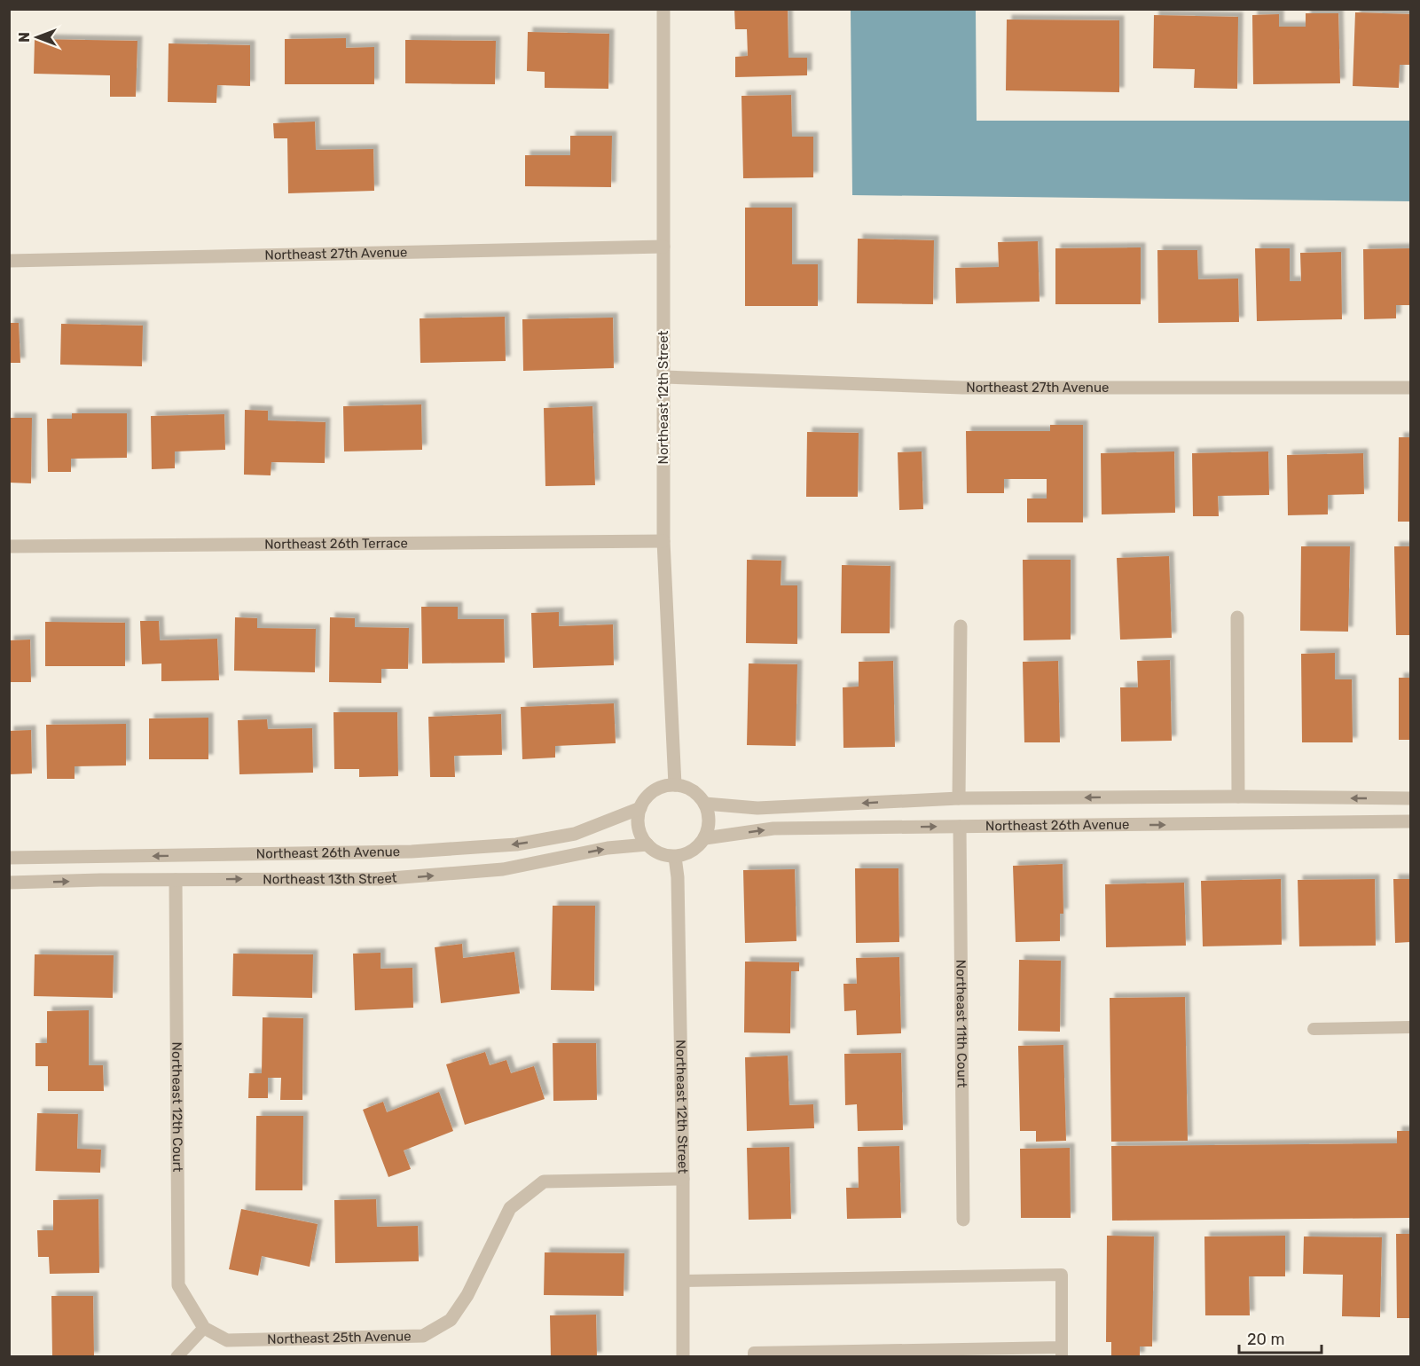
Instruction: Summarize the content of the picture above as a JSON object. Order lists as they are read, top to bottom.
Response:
{
  "streets": {
    "street": [
      "Northeast 27th Avenue",
      "Northeast 12th Street",
      "Northeast 26th Terrace",
      "Northeast 26th Avenue",
      "Northeast 13th Street",
      "Northeast 11th Court",
      "Northeast 12th Court",
      "Northeast 25th Avenue"
    ]
  },
  "crossings": [
    ["Northeast 27th Avenue", "Northeast 12th Street"],
    ["Northeast 12th Street", "Northeast 26th Terrace"],
    ["Northeast 12th Street", "Northeast 26th Avenue"],
    ["Northeast 12th Street", "Northeast 13th Street"],
    ["Northeast 12th Street", "Northeast 25th Avenue"],
    ["Northeast 26th Avenue", "Northeast 13th Street"],
    ["Northeast 26th Avenue", "Northeast 11th Court"],
    ["Northeast 13th Street", "Northeast 12th Court"],
    ["Northeast 12th Court", "Northeast 25th Avenue"]
  ],
  "one_way": ["Northeast 13th Street"],
  "scale_bar": "20 m",
  "north": "left"
}
